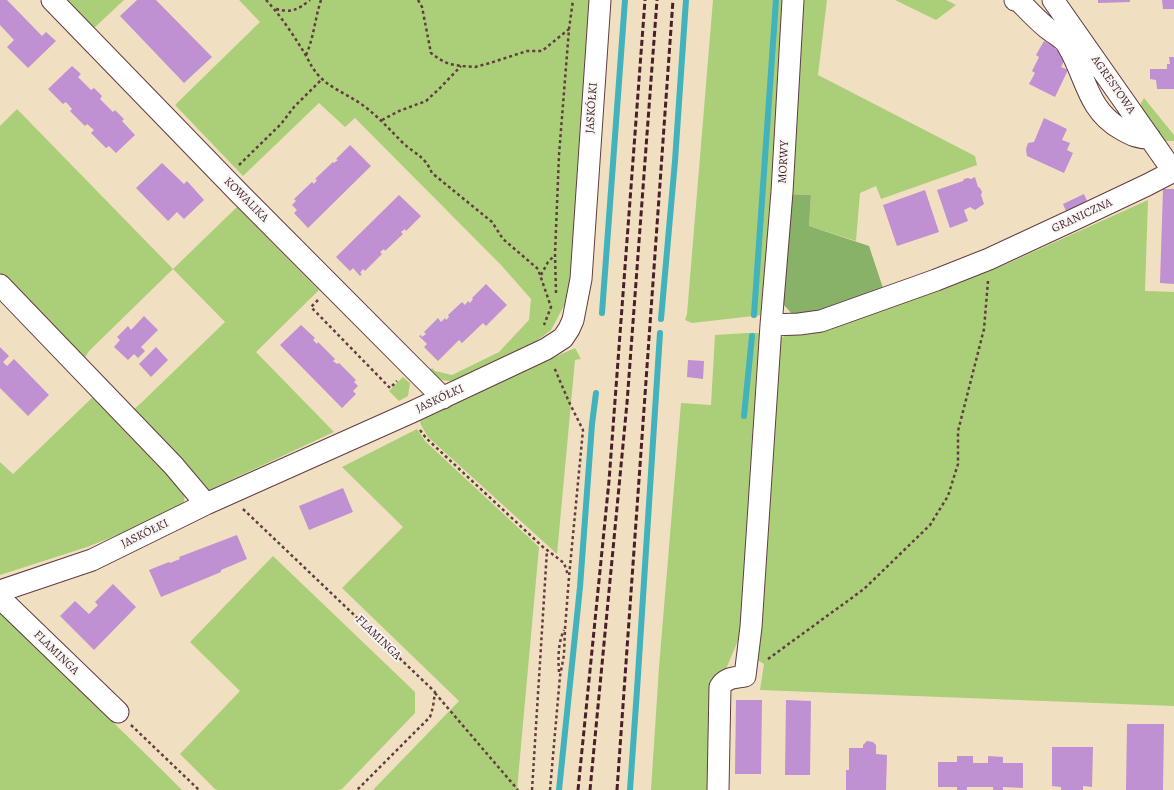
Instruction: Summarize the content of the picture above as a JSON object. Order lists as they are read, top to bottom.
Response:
{
  "streets": {
    "street": [
      "AGRESTOWA",
      "JASKÓŁKI",
      "MORWY",
      "KOWALIKA",
      "GRANICZNA",
      "FLAMINGA"
    ]
  },
  "crossings": [
    ["AGRESTOWA", "GRANICZNA"],
    ["JASKÓŁKI", "KOWALIKA"],
    ["JASKÓŁKI", "FLAMINGA"],
    ["MORWY", "GRANICZNA"]
  ]
}
